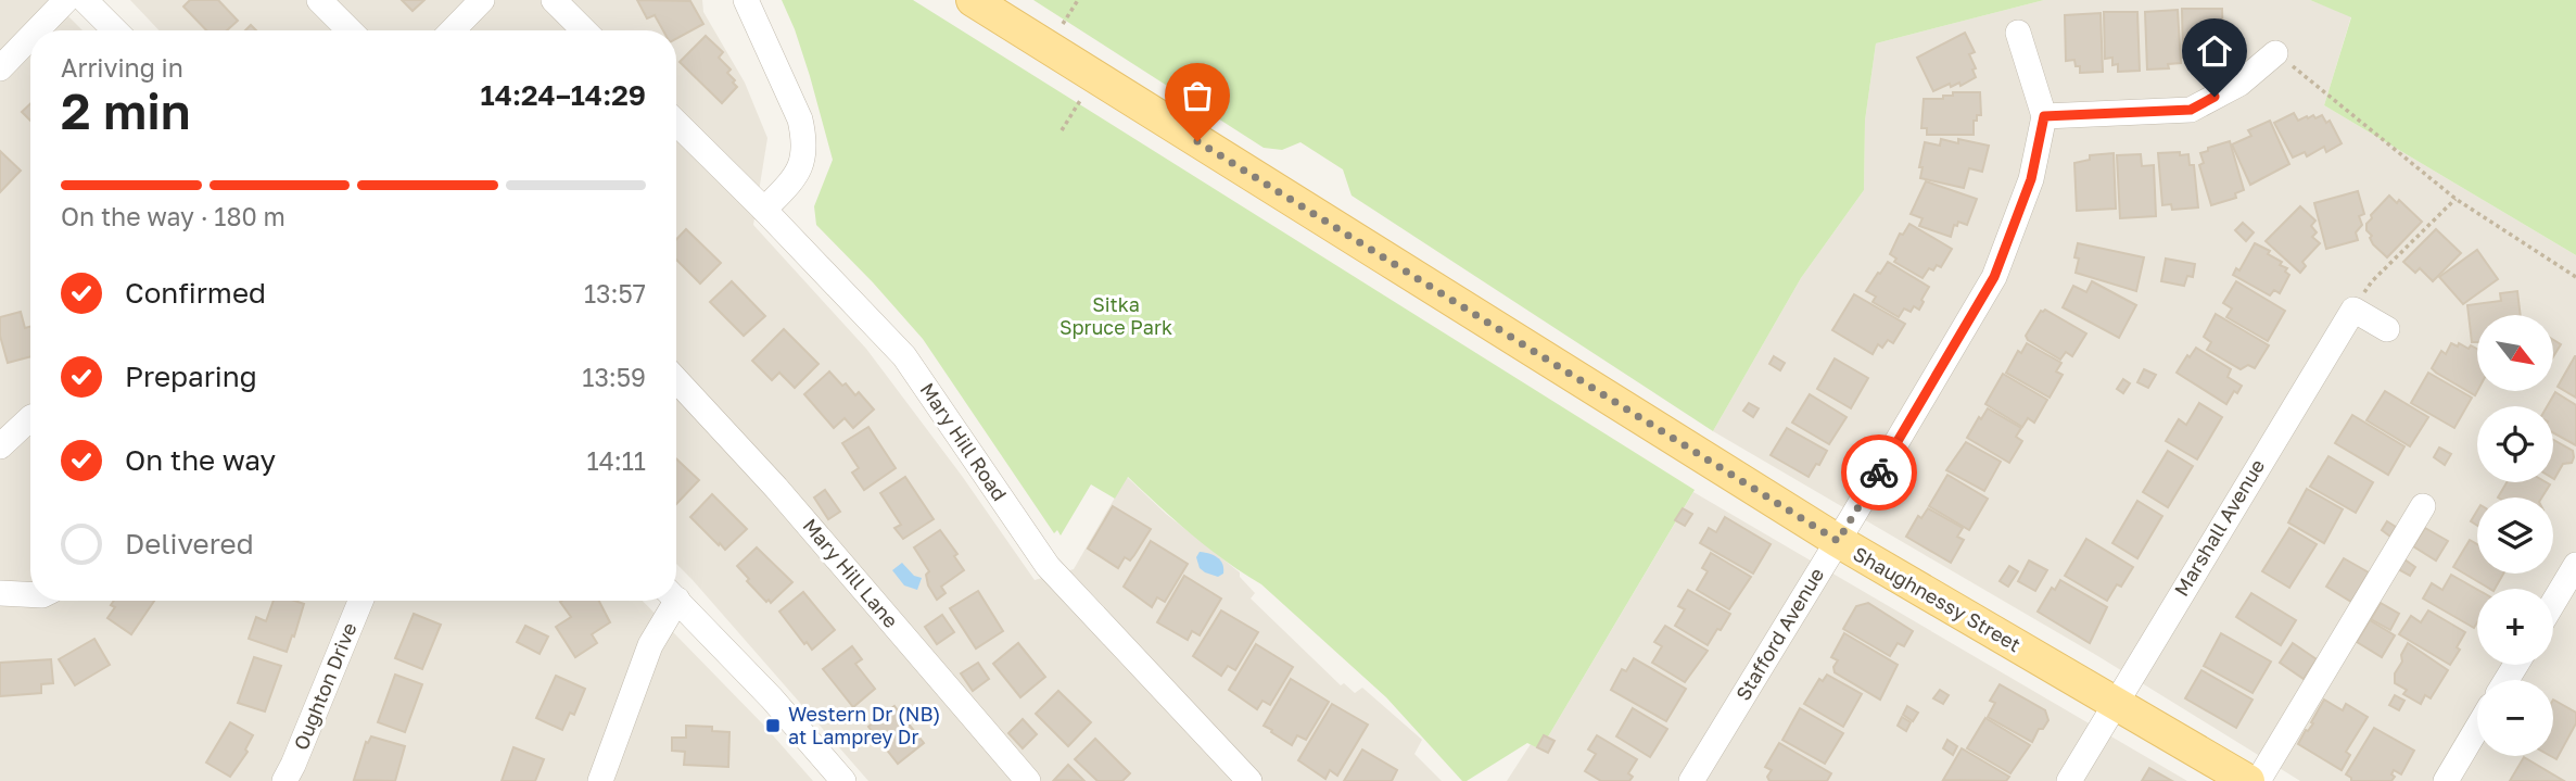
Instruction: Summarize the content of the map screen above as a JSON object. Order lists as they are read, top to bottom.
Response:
{
  "streets": {
    "main road": ["Shaughnessy Street"],
    "street": [
      "Mary Hill Road",
      "Marshall Avenue",
      "Mary Hill Lane",
      "Stafford Avenue",
      "Oughton Drive"
    ]
  },
  "crossings": [
    ["Marshall Avenue", "Shaughnessy Street"],
    ["Shaughnessy Street", "Stafford Avenue"]
  ],
  "parks": ["Sitka Spruce Park"],
  "places": {
    "transit": ["Western Dr (NB) at Lamprey Dr"]
  },
  "north": "bottom right",
  "page": {
    "heading": ["2 min", "Arriving in", "14:24–14:29"],
    "bar": "On the way · 180 m",
    "list": [
      ["Confirmed", "13:57"],
      ["Preparing", "13:59"],
      ["On the way", "14:11"],
      "Delivered"
    ],
    "map_buttons": ["+", "−"]
  }
}
